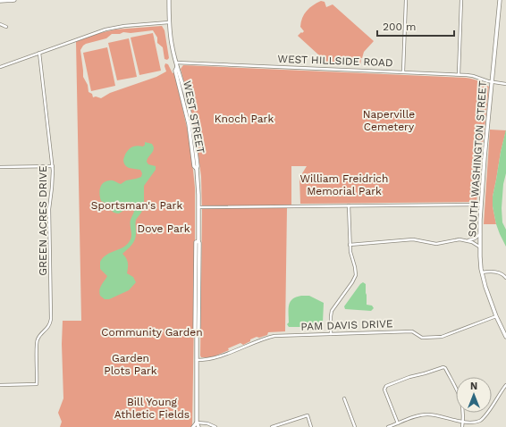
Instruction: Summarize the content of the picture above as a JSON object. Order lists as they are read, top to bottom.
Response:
{
  "streets": {
    "street": [
      "WEST HILLSIDE ROAD",
      "WEST STREET",
      "SOUTH WASHINGTON STREET",
      "GREEN ACRES DRIVE",
      "PAM DAVIS DRIVE"
    ]
  },
  "crossings": [
    ["WEST HILLSIDE ROAD", "WEST STREET"],
    ["WEST HILLSIDE ROAD", "SOUTH WASHINGTON STREET"],
    ["WEST STREET", "PAM DAVIS DRIVE"],
    ["SOUTH WASHINGTON STREET", "PAM DAVIS DRIVE"]
  ],
  "parks": [
    "Naperville Cemetery",
    "Knoch Park",
    "William Freidrich Memorial Park",
    "Sportsman's Park",
    "Dove Park",
    "Community Garden",
    "Garden Plots Park",
    "Bill Young Athletic Fields"
  ],
  "scale_bar": "200 m",
  "north": "top"
}
